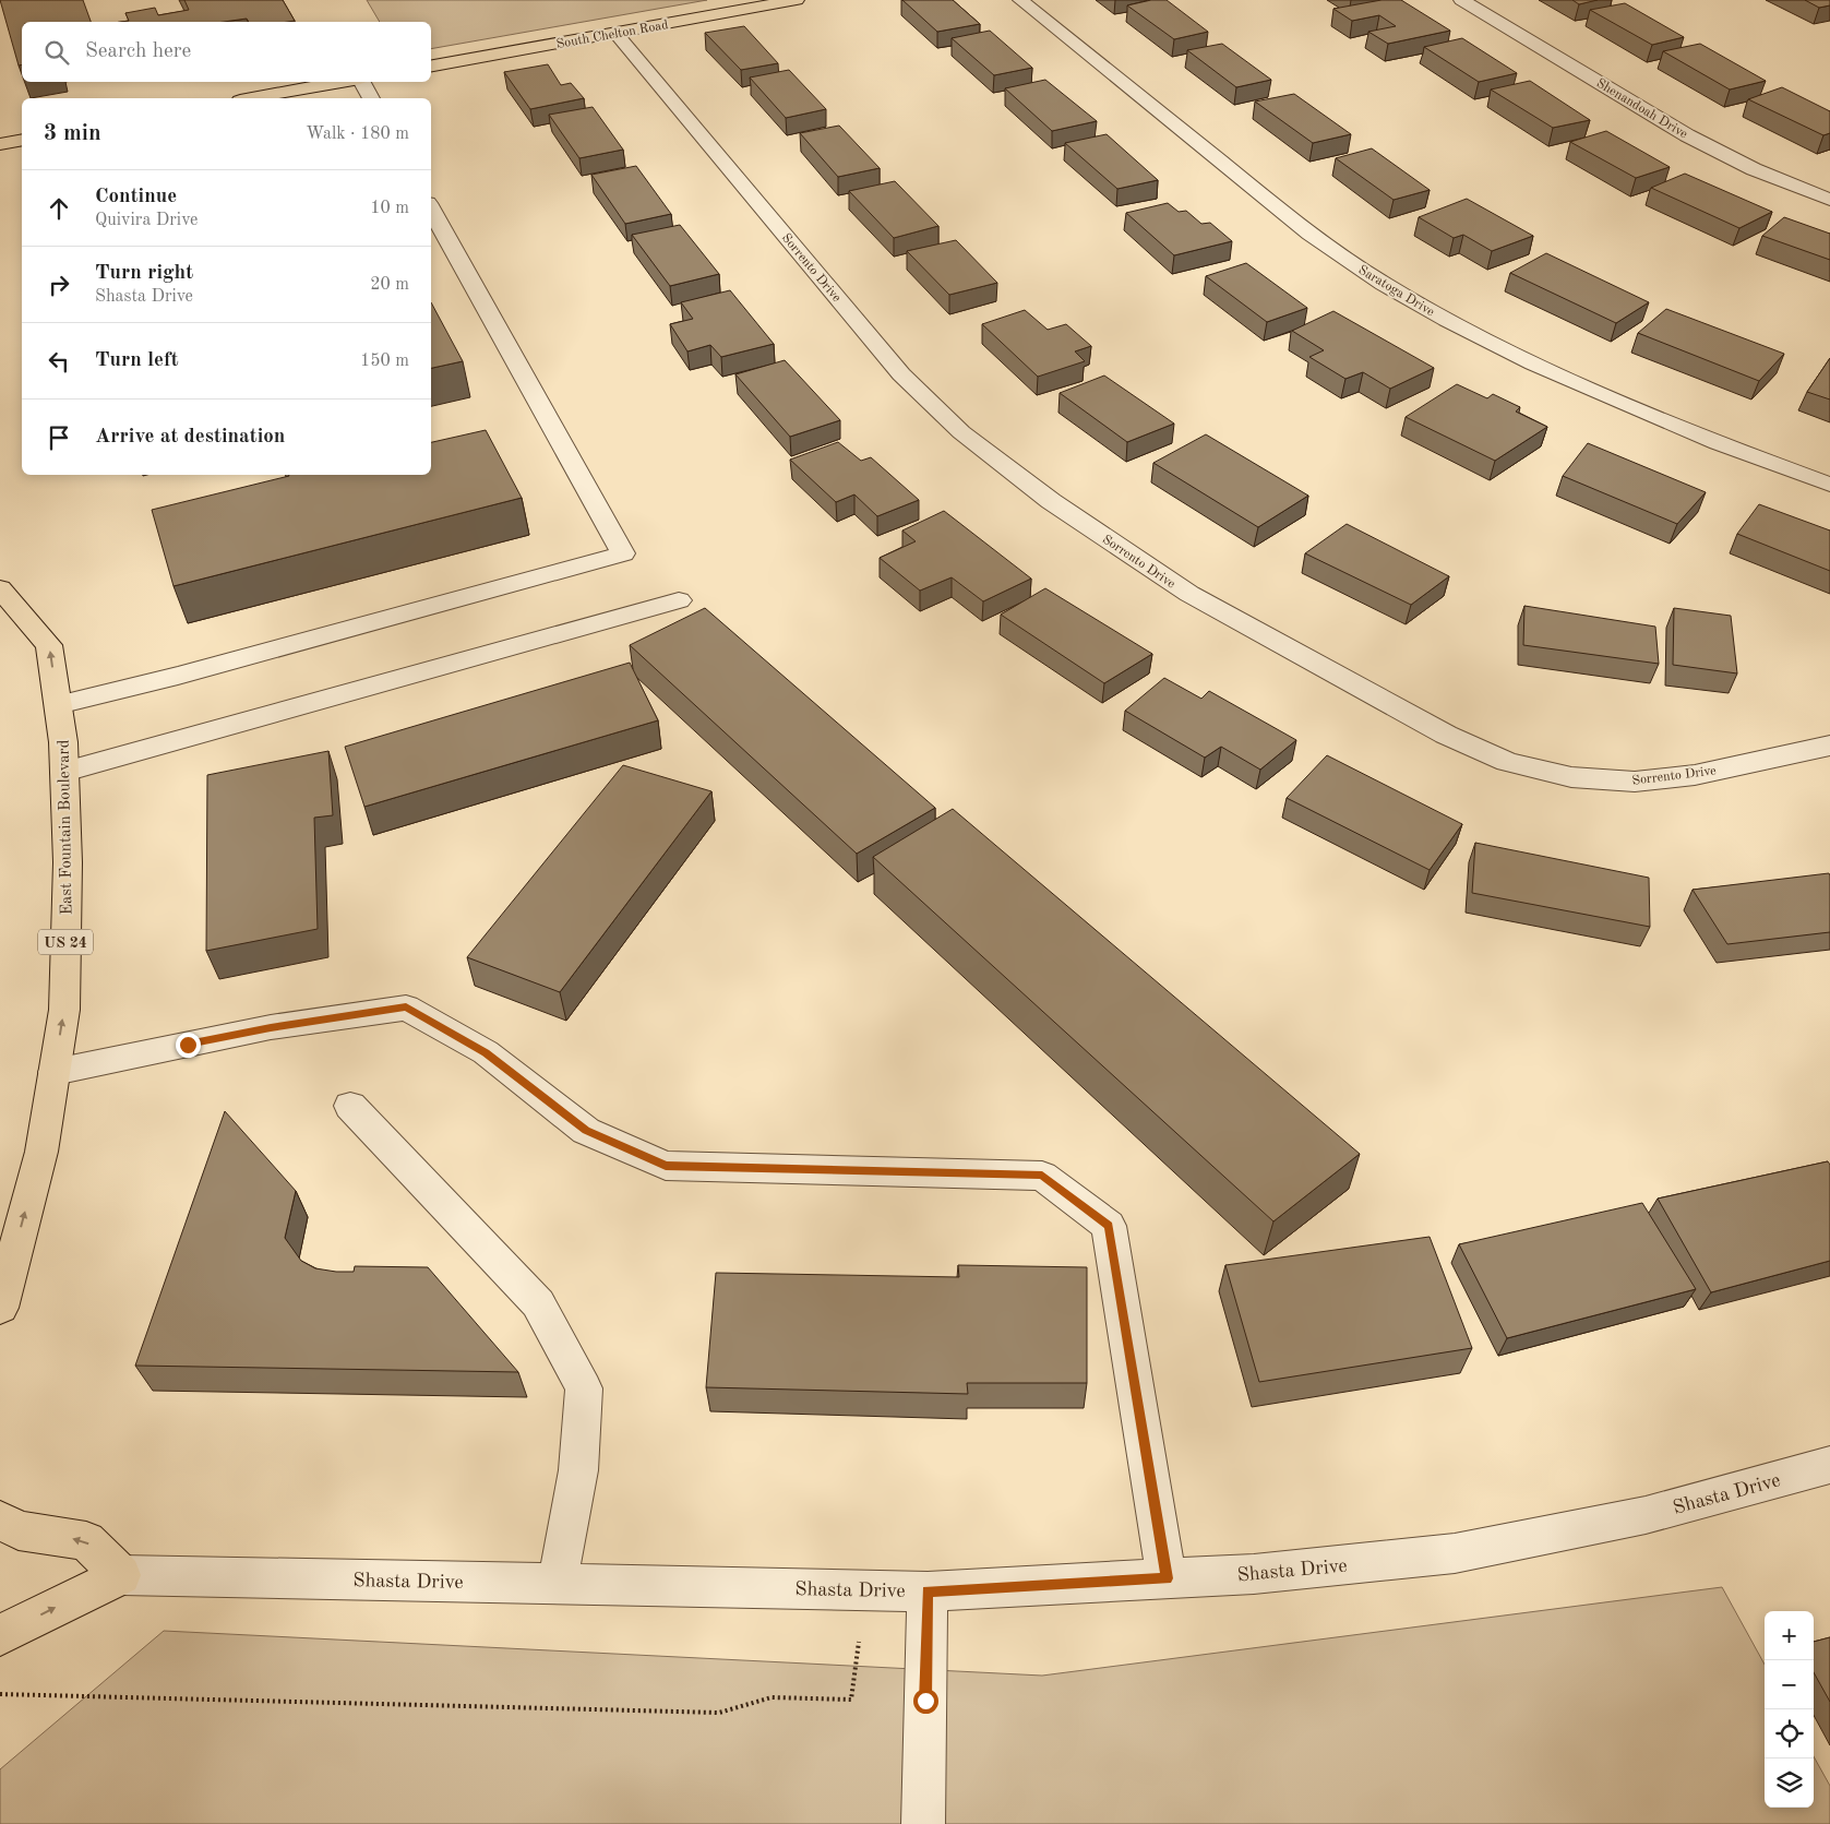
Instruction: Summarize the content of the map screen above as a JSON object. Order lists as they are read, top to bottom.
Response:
{
  "streets": {
    "main road": ["South Chelton Road", "East Fountain Boulevard", "US 24"],
    "street": [
      "Shenandoah Drive",
      "Sorrento Drive",
      "Saratoga Drive",
      "Shasta Drive"
    ]
  },
  "crossings": [
    ["South Chelton Road", "Sorrento Drive"]
  ],
  "one_way": ["East Fountain Boulevard"],
  "page": {
    "search": "Search here",
    "heading": ["3 min", "Walk · 180 m"],
    "list": [
      ["Continue", "Quivira Drive", "10 m"],
      ["Turn right", "Shasta Drive", "20 m"],
      ["Turn left", "150 m"],
      "Arrive at destination"
    ],
    "map_buttons": ["+", "−"]
  }
}
